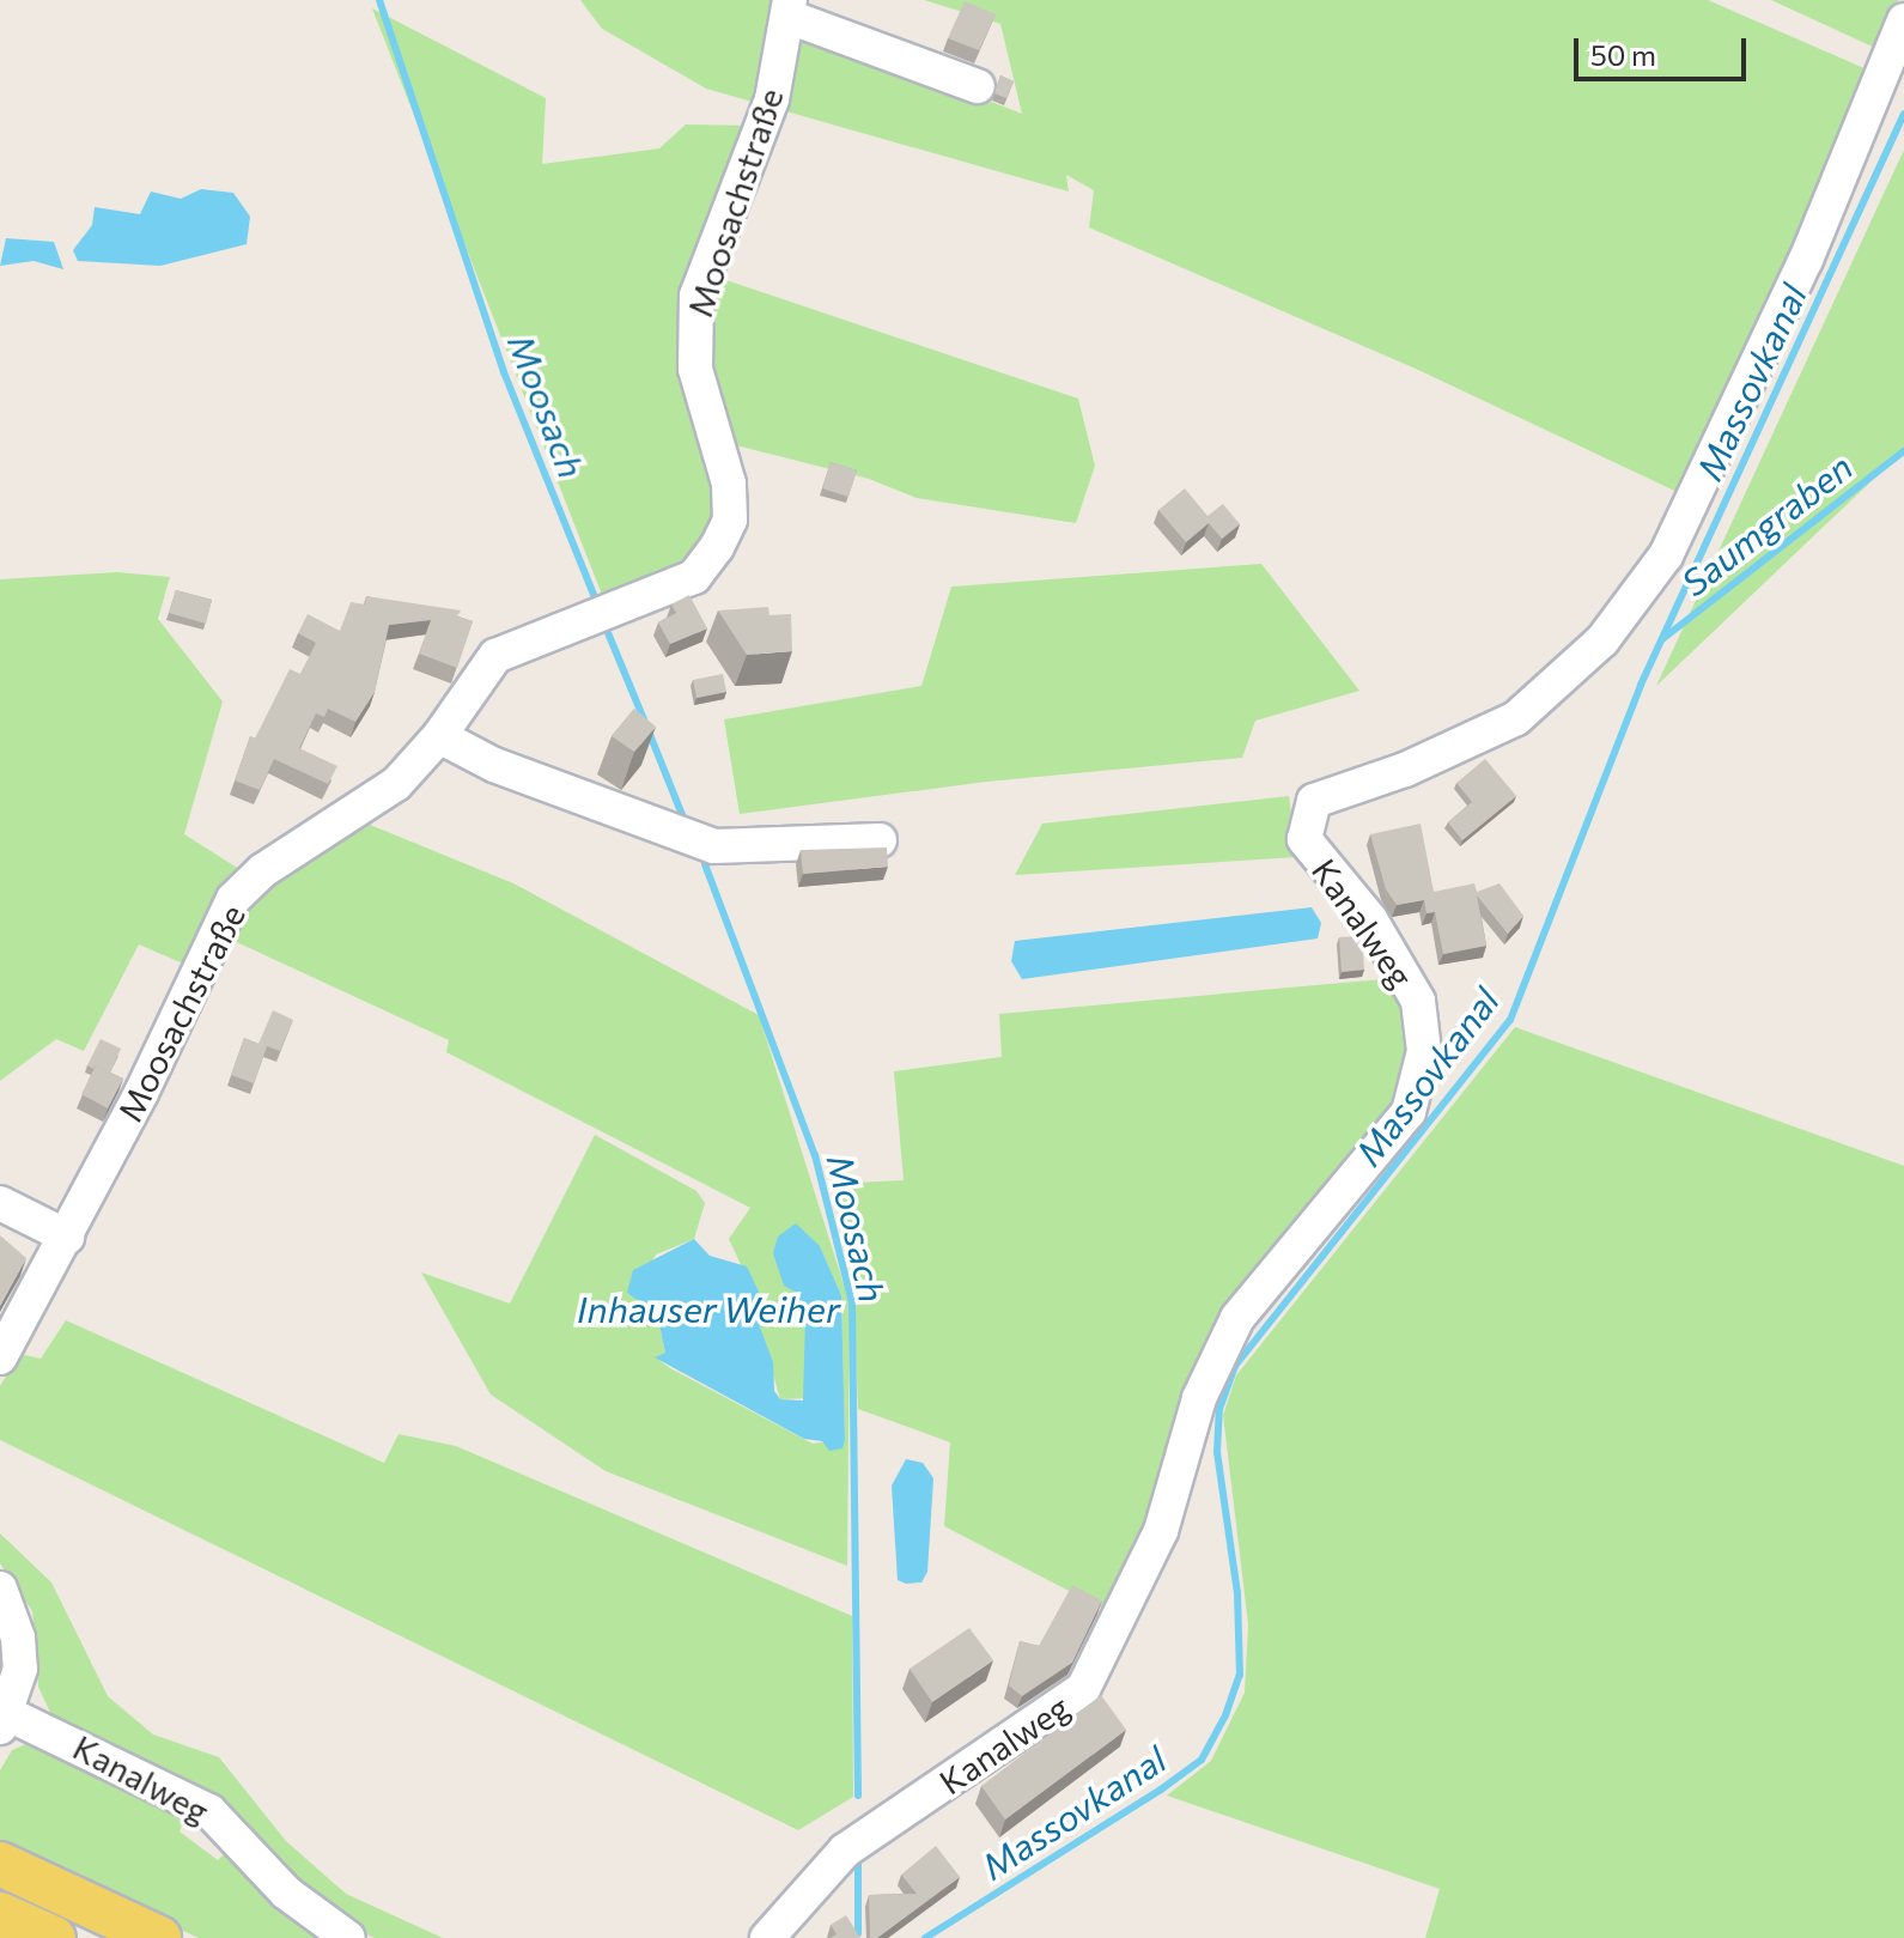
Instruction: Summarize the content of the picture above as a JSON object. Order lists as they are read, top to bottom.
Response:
{
  "streets": {
    "street": ["Moosachstraße", "Kanalweg"]
  },
  "water": [
    "Massovkanal",
    "Moosach",
    "Saumgraben",
    "Inhauser Weiher"
  ],
  "scale_bar": "50 m"
}
